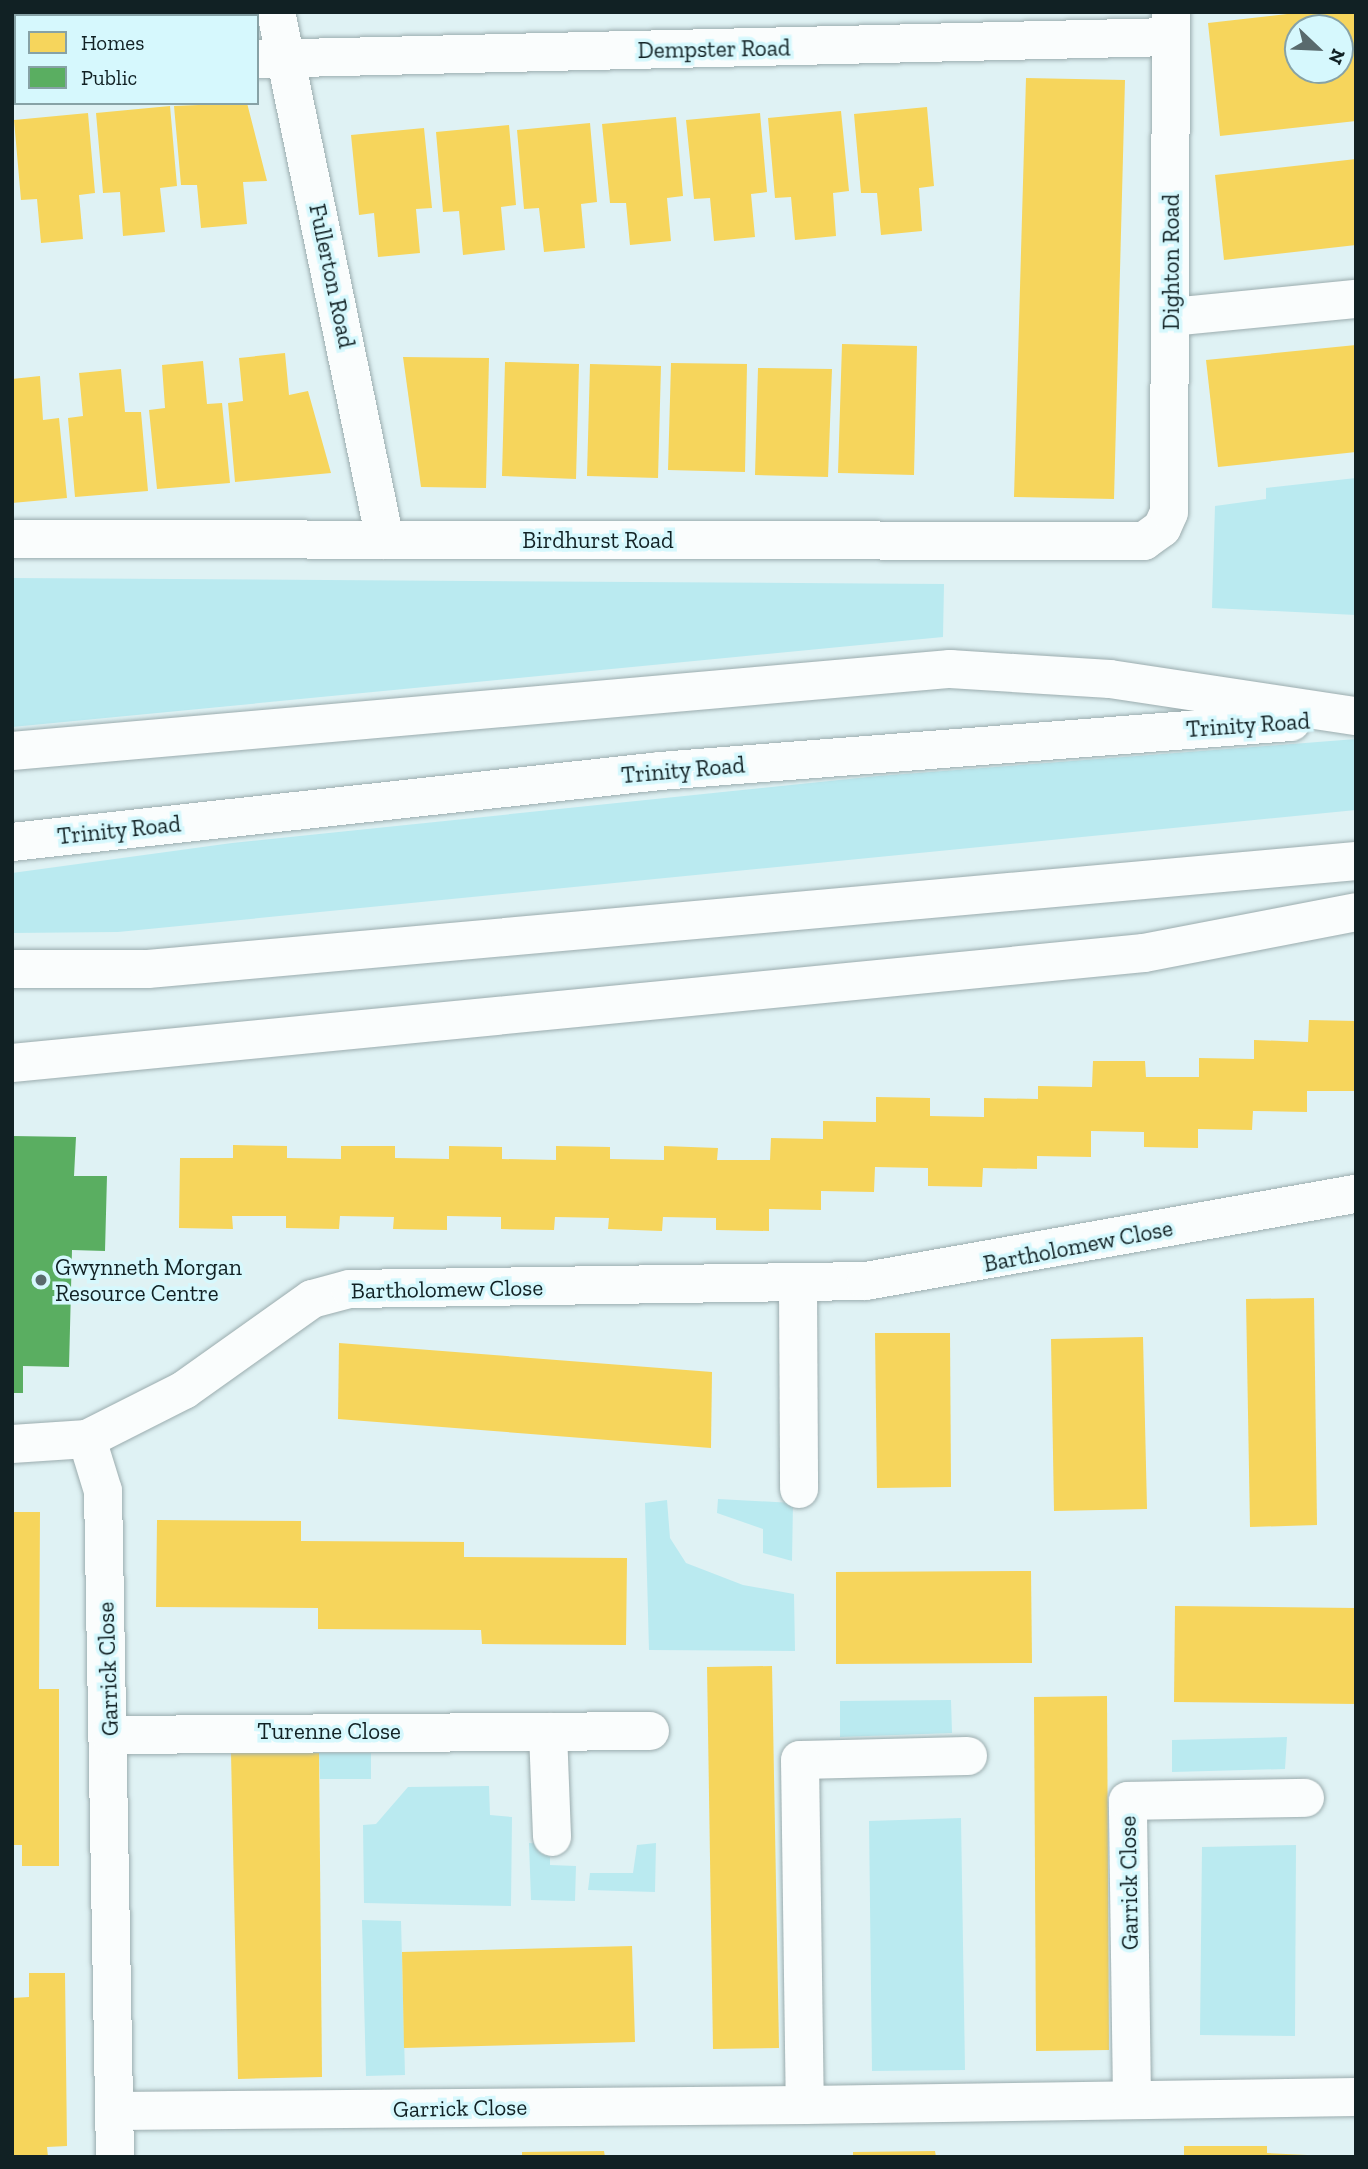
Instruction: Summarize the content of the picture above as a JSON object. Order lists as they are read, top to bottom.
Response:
{
  "streets": {
    "main road": [
      "Dempster Road",
      "Dighton Road",
      "Fullerton Road",
      "Birdhurst Road",
      "Trinity Road",
      "Bartholomew Close",
      "Garrick Close",
      "Turenne Close"
    ]
  },
  "crossings": [
    ["Dempster Road", "Dighton Road"],
    ["Dempster Road", "Fullerton Road"],
    ["Dighton Road", "Birdhurst Road"],
    ["Fullerton Road", "Birdhurst Road"],
    ["Bartholomew Close", "Garrick Close"],
    ["Garrick Close", "Turenne Close"]
  ],
  "places": ["Gwynneth Morgan Resource Centre"],
  "legend": ["Homes", "Public"],
  "north": "bottom right"
}
